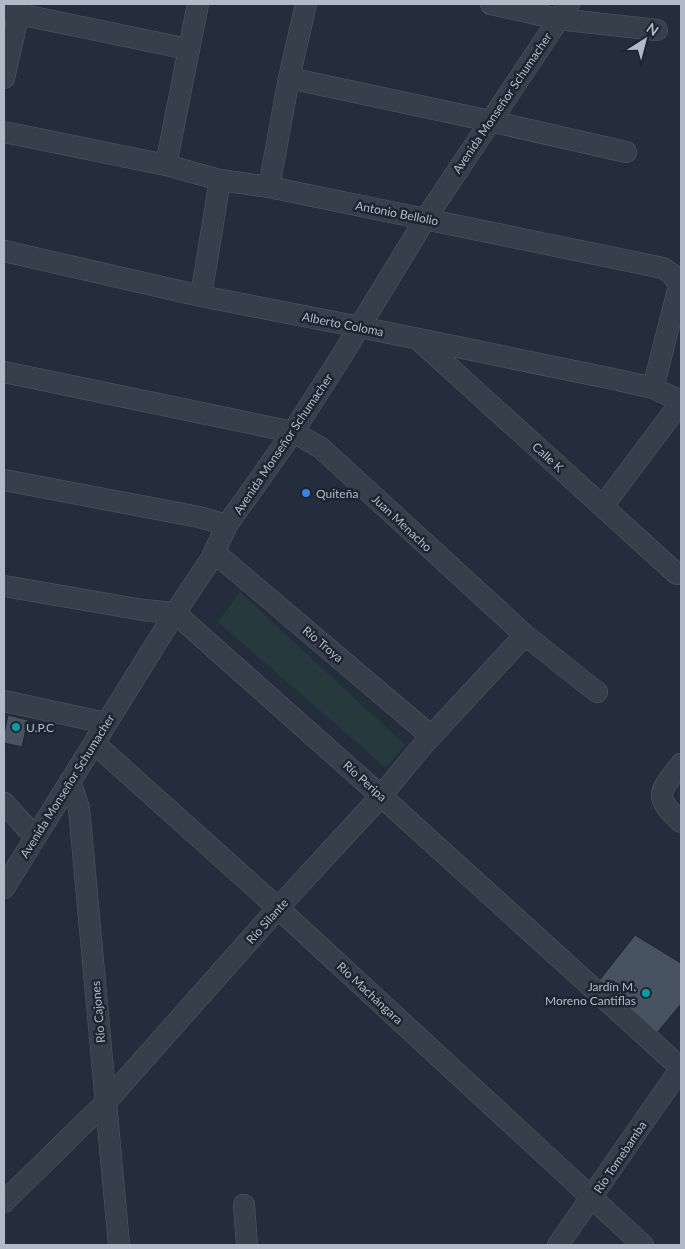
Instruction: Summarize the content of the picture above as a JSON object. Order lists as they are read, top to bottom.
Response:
{
  "streets": {
    "street": [
      "Avenida Monseñor Schumacher",
      "Antonio Bellolio",
      "Alberto Coloma",
      "Calle K",
      "Juan Menacho",
      "Río Troya",
      "Río Peripa",
      "Río Silante",
      "Río Machángara",
      "Río Cajones",
      "Río Tomebamba"
    ]
  },
  "crossings": [
    ["Avenida Monseñor Schumacher", "Antonio Bellolio"],
    ["Avenida Monseñor Schumacher", "Alberto Coloma"],
    ["Avenida Monseñor Schumacher", "Juan Menacho"],
    ["Avenida Monseñor Schumacher", "Río Troya"],
    ["Avenida Monseñor Schumacher", "Río Peripa"],
    ["Avenida Monseñor Schumacher", "Río Machángara"],
    ["Avenida Monseñor Schumacher", "Río Cajones"],
    ["Antonio Bellolio", "Alberto Coloma"],
    ["Alberto Coloma", "Calle K"],
    ["Juan Menacho", "Río Silante"],
    ["Río Troya", "Río Silante"],
    ["Río Peripa", "Río Silante"],
    ["Río Peripa", "Río Tomebamba"],
    ["Río Silante", "Río Machángara"],
    ["Río Silante", "Río Cajones"],
    ["Río Machángara", "Río Tomebamba"]
  ],
  "places": ["Quiteña", "U.P.C", "Jardín M. Moreno Cantiflas"],
  "north": "top right"
}
